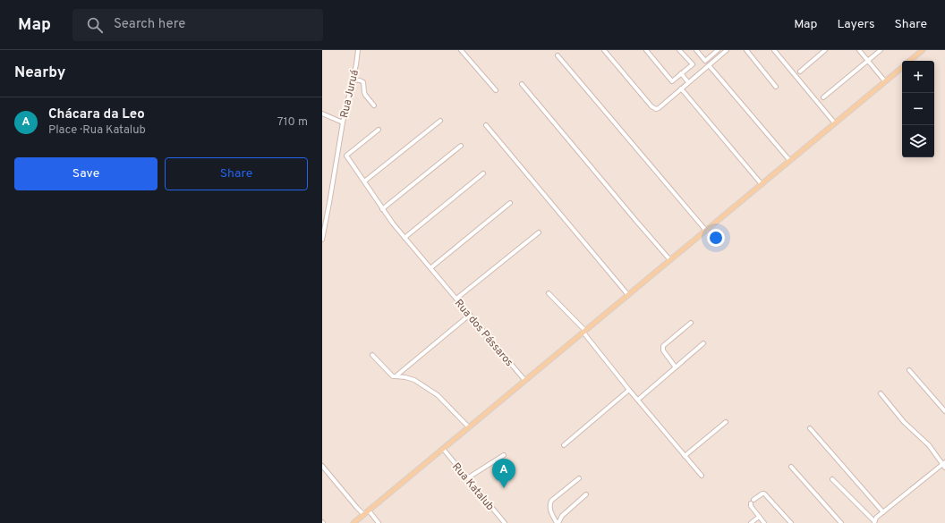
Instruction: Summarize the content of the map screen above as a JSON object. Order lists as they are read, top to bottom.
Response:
{
  "streets": {
    "street": ["Rua Juruá", "Rua dos Pássaros", "Rua Katalub"]
  },
  "page": {
    "header": "Map",
    "search": "Search here",
    "nav": ["Map", "Layers", "Share"],
    "heading": "Nearby",
    "map_buttons": ["+", "−"],
    "list": [
      {
        "mark": "A",
        "name": "Chácara da Leo",
        "note": "Place · Rua Katalub",
        "value": "710 m"
      }
    ],
    "buttons": ["Save", "Share"],
    "pins": "A"
  }
}
